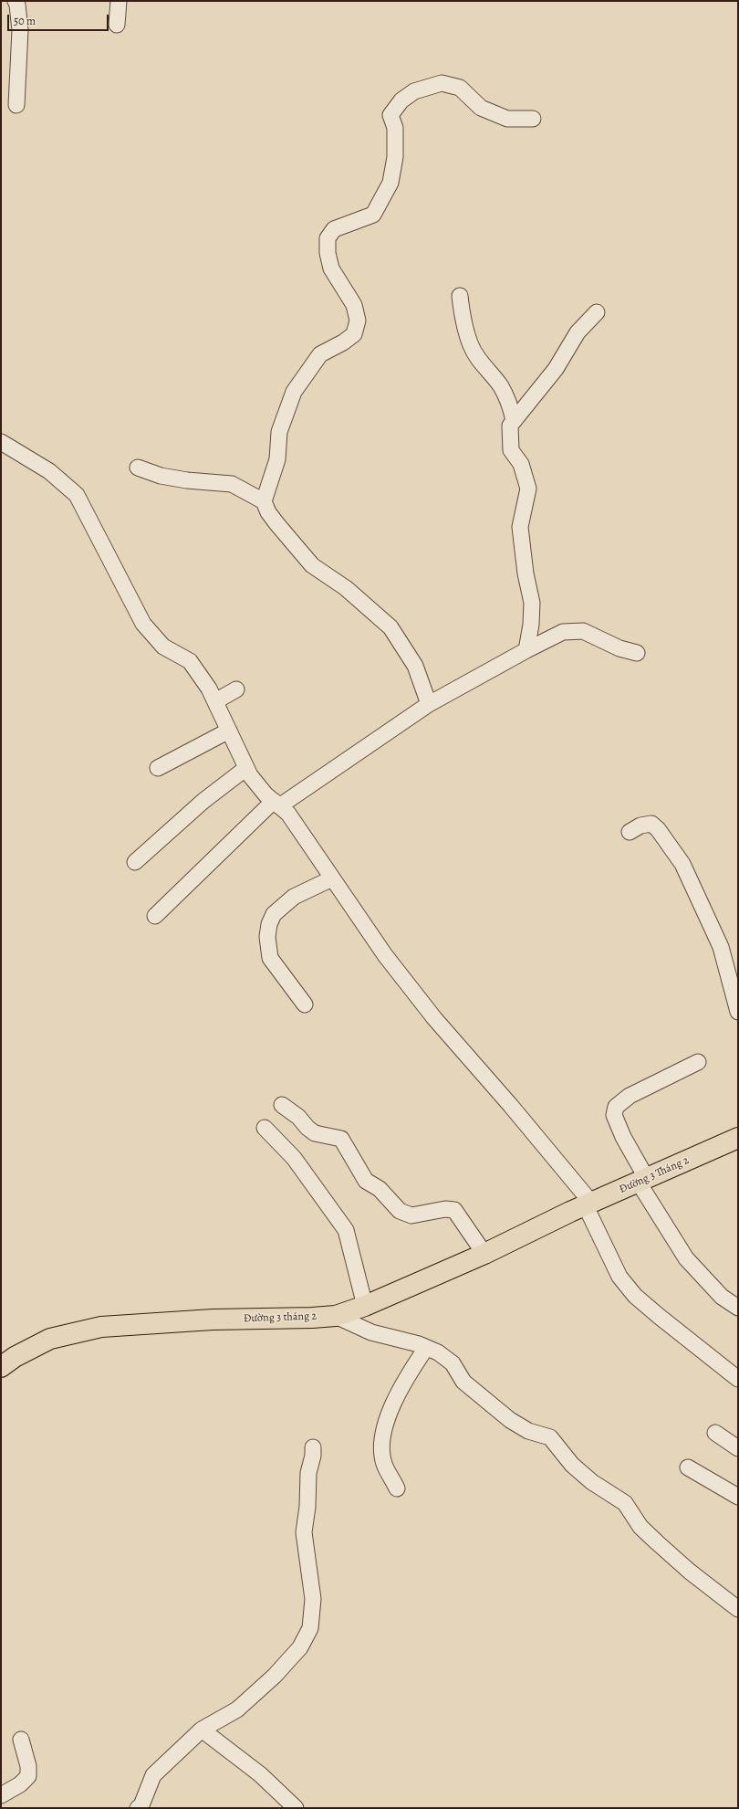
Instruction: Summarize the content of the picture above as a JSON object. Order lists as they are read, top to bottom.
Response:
{
  "streets": {
    "main road": ["Đường 3 Tháng 2", "Đường 3 tháng 2"]
  },
  "crossings": [
    ["Đường 3 Tháng 2", "Đường 3 tháng 2"]
  ],
  "scale_bar": "50 m"
}
